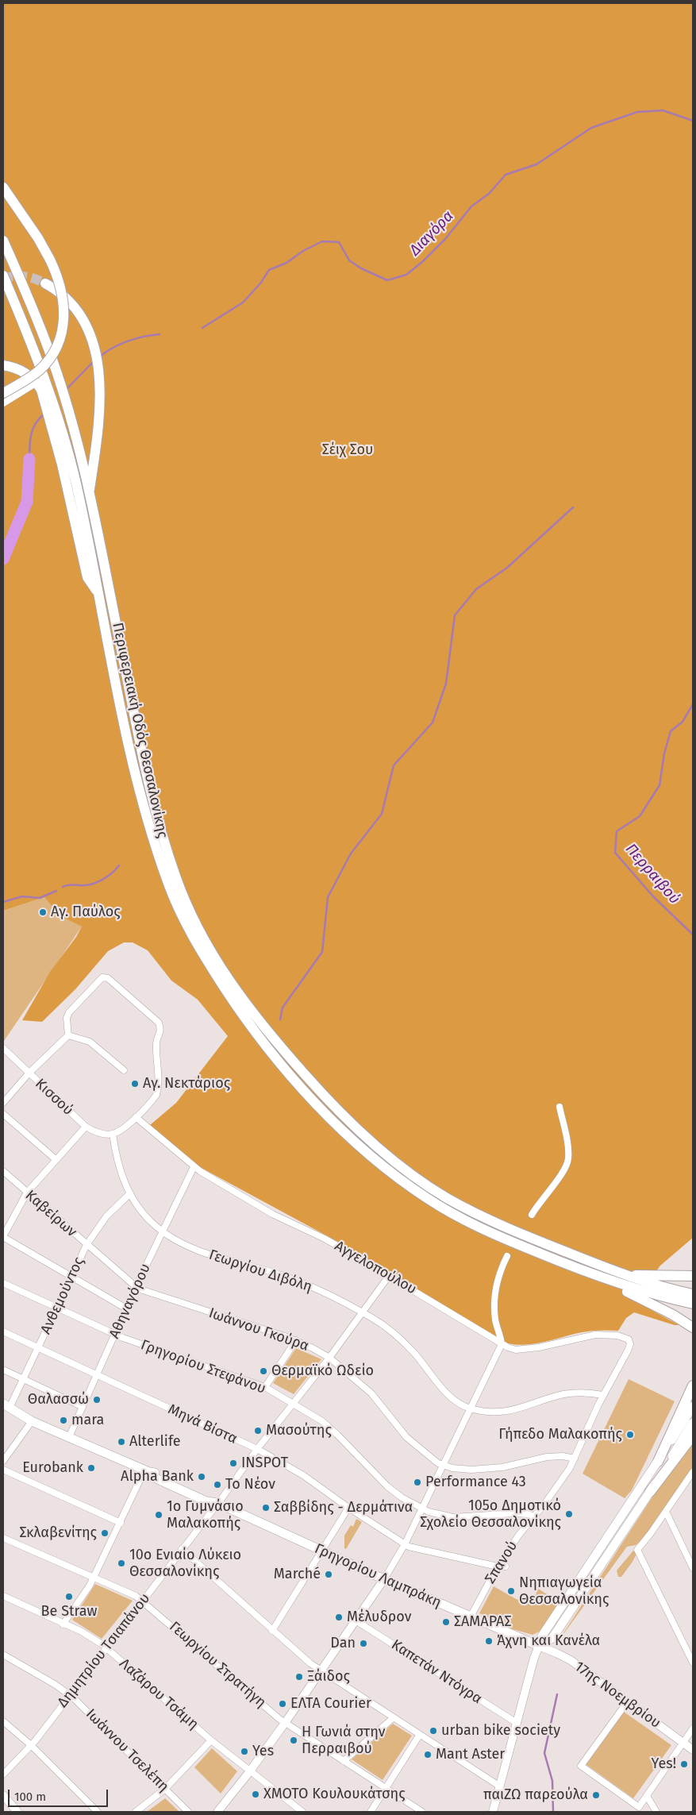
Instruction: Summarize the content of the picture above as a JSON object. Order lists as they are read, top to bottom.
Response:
{
  "streets": {
    "highway": ["Περιφερειακή Οδός Θεσσαλονίκης"],
    "main road": ["Γρηγορίου Λαμπράκη"],
    "street": [
      "Κισσού",
      "Καβείρων",
      "Αγγελοπούλου",
      "Γεωργίου Διβόλη",
      "Ανθεμούντος",
      "Αθηναγόρου",
      "Ιωάννου Γκούρα",
      "Γρηγορίου Στεφάνου",
      "Μηνά Βίστα",
      "Σπανού",
      "Δημητρίου Τσιαπάνου",
      "Γεωργίου Στρατήγη",
      "Καπετάν Ντόγρα",
      "Λαζάρου Τσάμη",
      "17ης Νοεμβρίου",
      "Ιωάννου Τσελέπη"
    ]
  },
  "crossings": [
    ["Κισσού", "Γεωργίου Διβόλη"],
    ["Καβείρων", "Ανθεμούντος"],
    ["Καβείρων", "Αθηναγόρου"],
    ["Καβείρων", "Ιωάννου Γκούρα"],
    ["Αγγελοπούλου", "Αθηναγόρου"],
    ["Αγγελοπούλου", "Σπανού"],
    ["Αγγελοπούλου", "Δημητρίου Τσιαπάνου"],
    ["Γεωργίου Διβόλη", "Ανθεμούντος"],
    ["Γεωργίου Διβόλη", "Αθηναγόρου"],
    ["Γεωργίου Διβόλη", "Σπανού"],
    ["Γεωργίου Διβόλη", "Δημητρίου Τσιαπάνου"],
    ["Ανθεμούντος", "Γρηγορίου Στεφάνου"],
    ["Ανθεμούντος", "Μηνά Βίστα"],
    ["Ανθεμούντος", "Γρηγορίου Λαμπράκη"],
    ["Αθηναγόρου", "Ιωάννου Γκούρα"],
    ["Αθηναγόρου", "Γρηγορίου Στεφάνου"],
    ["Αθηναγόρου", "Μηνά Βίστα"],
    ["Αθηναγόρου", "Γρηγορίου Λαμπράκη"],
    ["Ιωάννου Γκούρα", "Σπανού"],
    ["Ιωάννου Γκούρα", "Δημητρίου Τσιαπάνου"],
    ["Γρηγορίου Στεφάνου", "Σπανού"],
    ["Γρηγορίου Στεφάνου", "Δημητρίου Τσιαπάνου"],
    ["Μηνά Βίστα", "Σπανού"],
    ["Μηνά Βίστα", "Δημητρίου Τσιαπάνου"],
    ["Σπανού", "Γρηγορίου Λαμπράκη"],
    ["Γρηγορίου Λαμπράκη", "Δημητρίου Τσιαπάνου"],
    ["Γρηγορίου Λαμπράκη", "17ης Νοεμβρίου"],
    ["Δημητρίου Τσιαπάνου", "Γεωργίου Στρατήγη"],
    ["Δημητρίου Τσιαπάνου", "Λαζάρου Τσάμη"],
    ["Δημητρίου Τσιαπάνου", "Ιωάννου Τσελέπη"]
  ],
  "water": ["Διαγόρα", "Περραιβού"],
  "parks": ["Σέιχ Σου"],
  "places": [
    "Αγ. Παύλος",
    "Αγ. Νεκτάριος",
    "Θερμαϊκό Ωδείο",
    "Θαλασσώ",
    "mara",
    "Μασούτης",
    "Γήπεδο Μαλακοπής",
    "Alterlife",
    "INSPOT",
    "Eurobank",
    "Alpha Bank",
    "Performance 43",
    "Το Νέον",
    "Σαββίδης - Δερμάτινα",
    "105ο Δημοτικό Σχολείο Θεσσαλονίκης",
    "1ο Γυμνάσιο Μαλακοπής",
    "Σκλαβενίτης",
    "10ο Ενιαίο Λύκειο Θεσσαλονίκης",
    "Marché",
    "Νηπιαγωγεία Θεσσαλονίκης",
    "Be Straw",
    "Μέλυδρον",
    "ΣΑΜΑΡΑΣ",
    "Άχνη και Κανέλα",
    "Dan",
    "Ξάιδος",
    "ΕΛΤΑ Courier",
    "urban bike society",
    "Η Γωνιά στην Περραιβού",
    "Yes",
    "Mant Aster",
    "Yes!",
    "XMOTO Κουλουκάτσης",
    "παιΖΩ παρεούλα"
  ],
  "scale_bar": "100 m"
}
